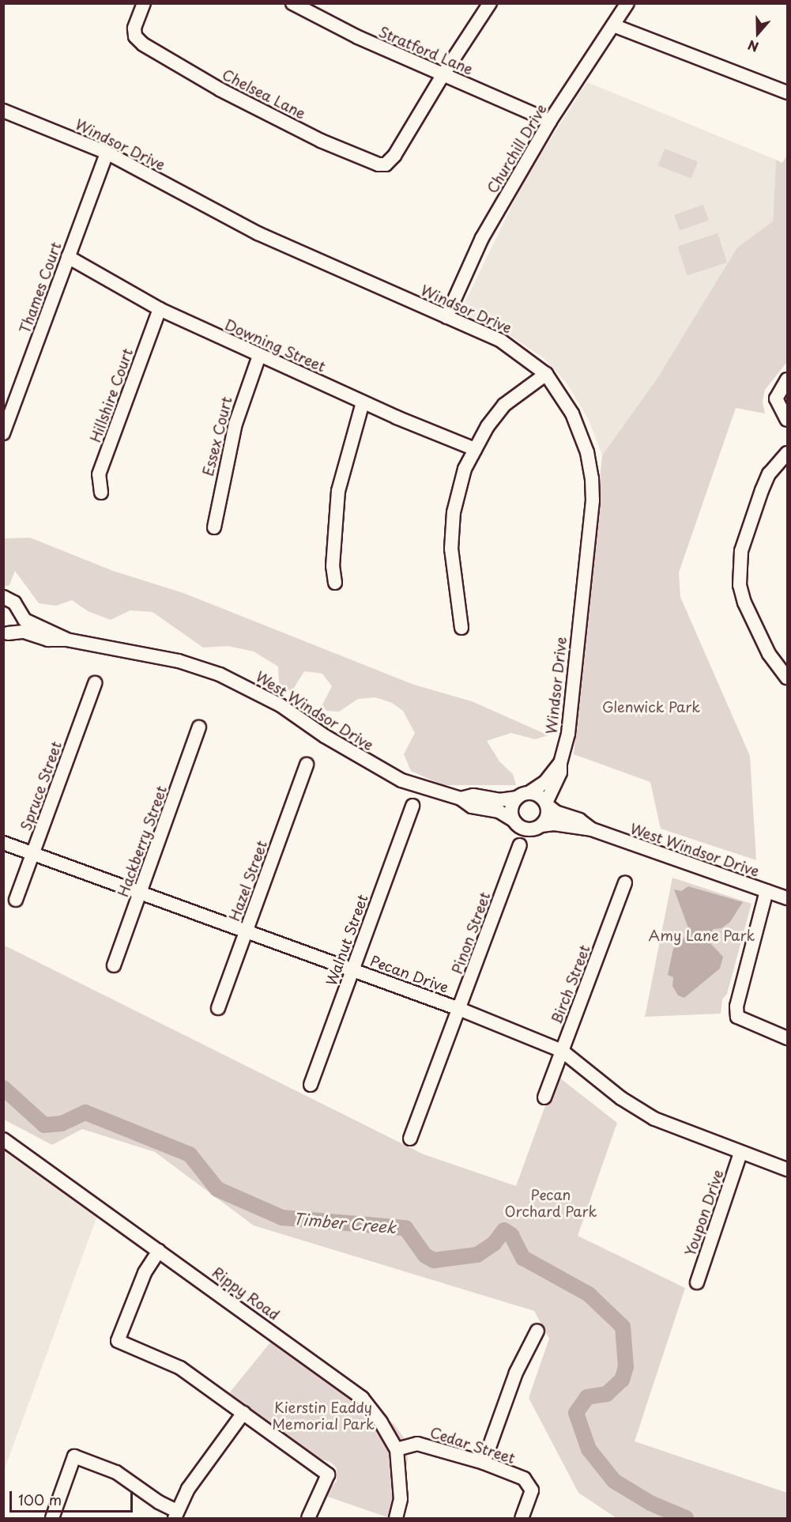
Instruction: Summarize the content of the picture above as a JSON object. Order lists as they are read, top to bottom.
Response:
{
  "streets": {
    "street": [
      "Stratford Lane",
      "Chelsea Lane",
      "Windsor Drive",
      "Churchill Drive",
      "Thames Court",
      "Downing Street",
      "Hillshire Court",
      "Essex Court",
      "West Windsor Drive",
      "Spruce Street",
      "Hackberry Street",
      "Hazel Street",
      "Pinon Street",
      "Walnut Street",
      "Pecan Drive",
      "Birch Street",
      "Youpon Drive",
      "Rippy Road",
      "Cedar Street"
    ]
  },
  "crossings": [
    ["Stratford Lane", "Chelsea Lane"],
    ["Stratford Lane", "Churchill Drive"],
    ["Windsor Drive", "Churchill Drive"],
    ["Windsor Drive", "Thames Court"],
    ["Windsor Drive", "West Windsor Drive"],
    ["Thames Court", "Downing Street"],
    ["Downing Street", "Hillshire Court"],
    ["Downing Street", "Essex Court"],
    ["Spruce Street", "Pecan Drive"],
    ["Hackberry Street", "Pecan Drive"],
    ["Hazel Street", "Pecan Drive"],
    ["Pinon Street", "Pecan Drive"],
    ["Walnut Street", "Pecan Drive"],
    ["Pecan Drive", "Birch Street"],
    ["Pecan Drive", "Youpon Drive"],
    ["Rippy Road", "Cedar Street"]
  ],
  "water": ["Timber Creek"],
  "parks": [
    "Glenwick Park",
    "Amy Lane Park",
    "Pecan Orchard Park",
    "Kierstin Eaddy Memorial Park"
  ],
  "scale_bar": "100 m",
  "north": "bottom"
}
